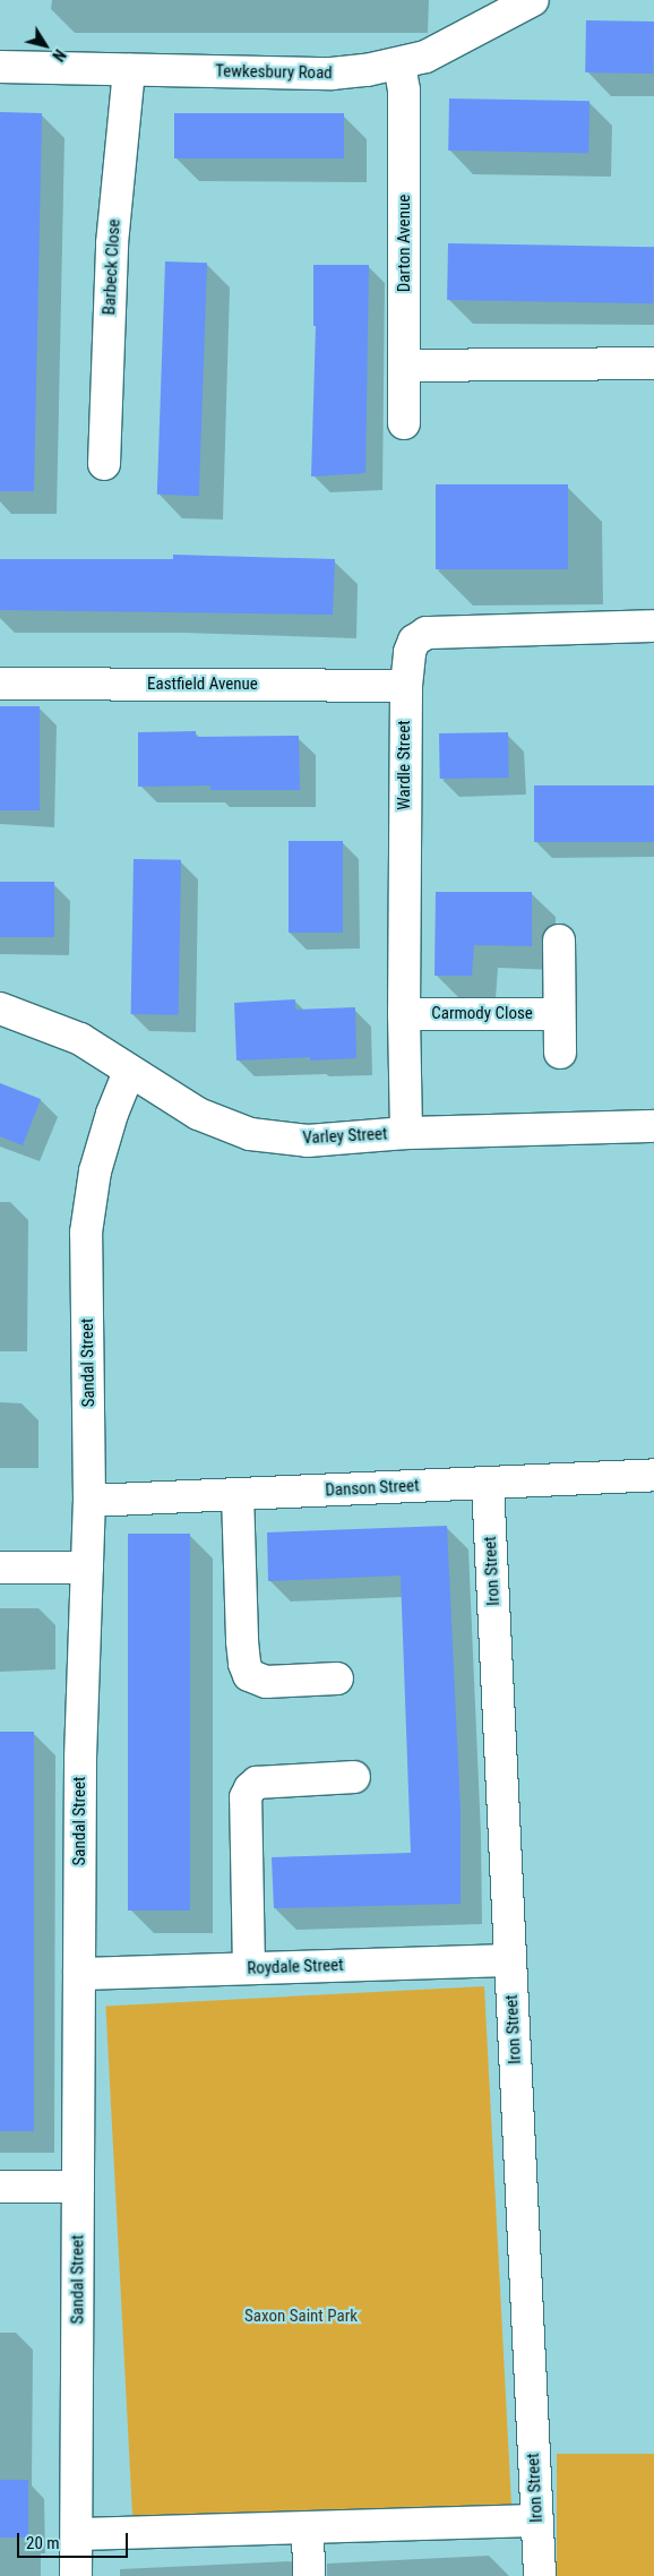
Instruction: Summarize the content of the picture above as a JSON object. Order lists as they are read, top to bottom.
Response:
{
  "streets": {
    "street": [
      "Tewkesbury Road",
      "Darton Avenue",
      "Barbeck Close",
      "Eastfield Avenue",
      "Wardle Street",
      "Carmody Close",
      "Varley Street",
      "Sandal Street",
      "Danson Street",
      "Iron Street",
      "Roydale Street"
    ]
  },
  "crossings": [
    ["Tewkesbury Road", "Darton Avenue"],
    ["Tewkesbury Road", "Barbeck Close"],
    ["Eastfield Avenue", "Wardle Street"],
    ["Wardle Street", "Carmody Close"],
    ["Wardle Street", "Varley Street"],
    ["Varley Street", "Sandal Street"],
    ["Sandal Street", "Danson Street"],
    ["Sandal Street", "Roydale Street"],
    ["Danson Street", "Iron Street"],
    ["Iron Street", "Roydale Street"]
  ],
  "parks": ["Saxon Saint Park"],
  "scale_bar": "20 m",
  "north": "bottom right"
}
